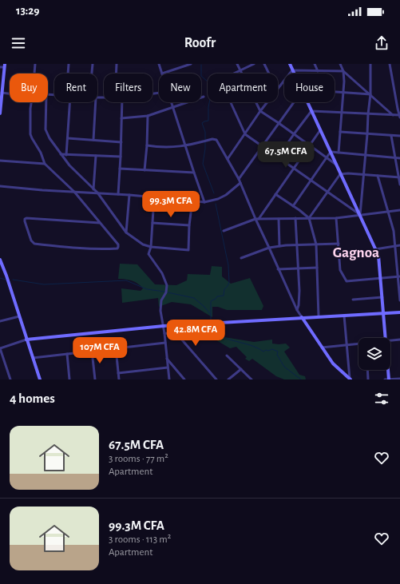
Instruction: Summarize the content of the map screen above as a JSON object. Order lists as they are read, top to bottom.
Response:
{
  "districts": ["Gagnoa"],
  "page": {
    "status": "13:29",
    "header": "Roofr",
    "chip": [
      "Buy",
      "Rent",
      "Filters",
      "New",
      "Apartment",
      "House"
    ],
    "price": [
      "67.5M CFA",
      "99.3M CFA",
      "42.8M CFA",
      "107M CFA"
    ],
    "heading": "4 homes",
    "list": [
      {
        "name": "67.5M CFA",
        "note": "3 rooms · 77 m² · Apartment"
      },
      {
        "name": "99.3M CFA",
        "note": "3 rooms · 113 m² · Apartment"
      }
    ]
  }
}
